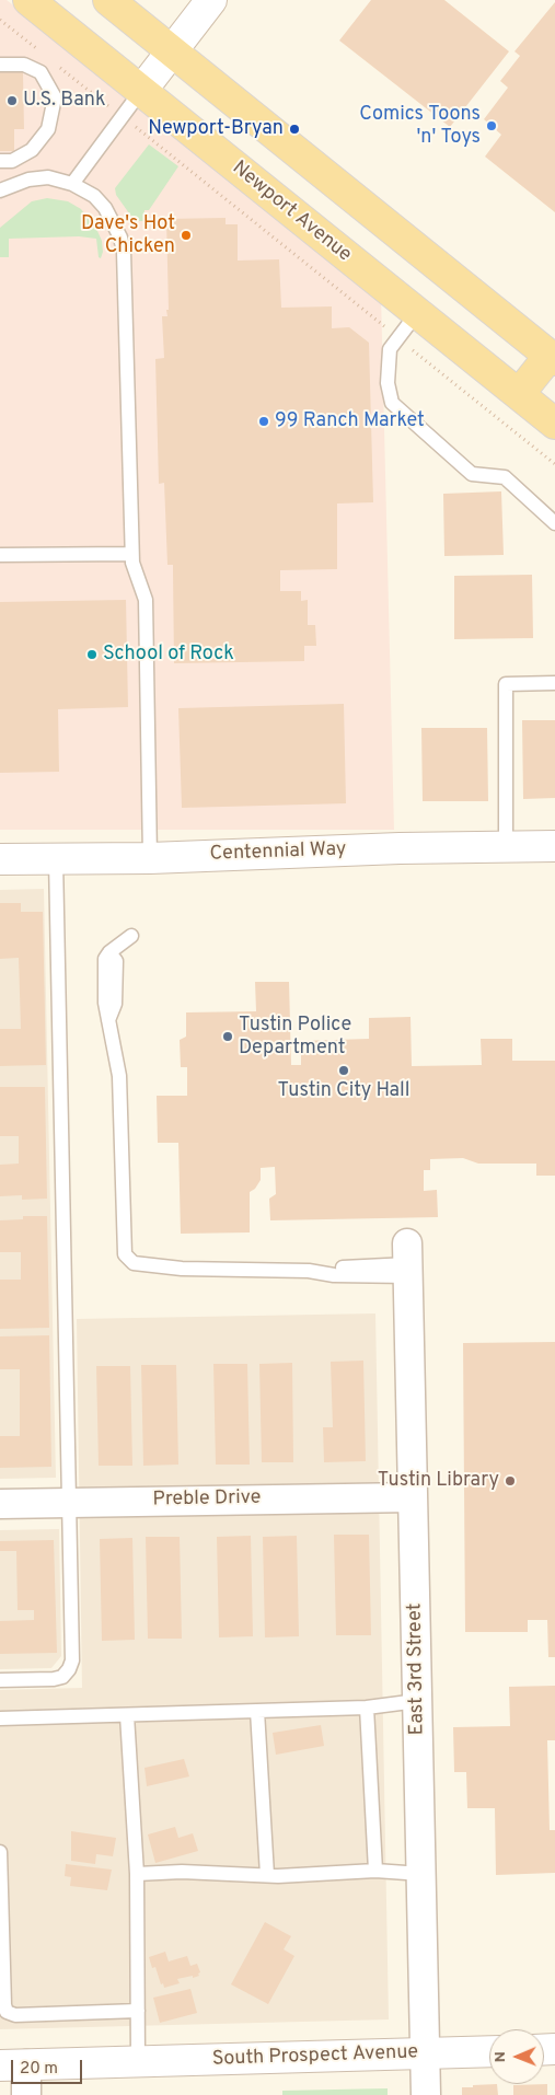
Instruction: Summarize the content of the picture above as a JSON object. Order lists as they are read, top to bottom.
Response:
{
  "streets": {
    "main road": ["Newport Avenue"],
    "street": [
      "Centennial Way",
      "Preble Drive",
      "East 3rd Street",
      "South Prospect Avenue"
    ]
  },
  "crossings": [
    ["Preble Drive", "East 3rd Street"],
    ["East 3rd Street", "South Prospect Avenue"]
  ],
  "places": [
    "U.S. Bank",
    "Comics Toons 'n' Toys",
    "Newport-Bryan",
    "Dave's Hot Chicken",
    "99 Ranch Market",
    "School of Rock",
    "Tustin Police Department",
    "Tustin City Hall",
    "Tustin Library"
  ],
  "scale_bar": "20 m",
  "north": "left"
}
